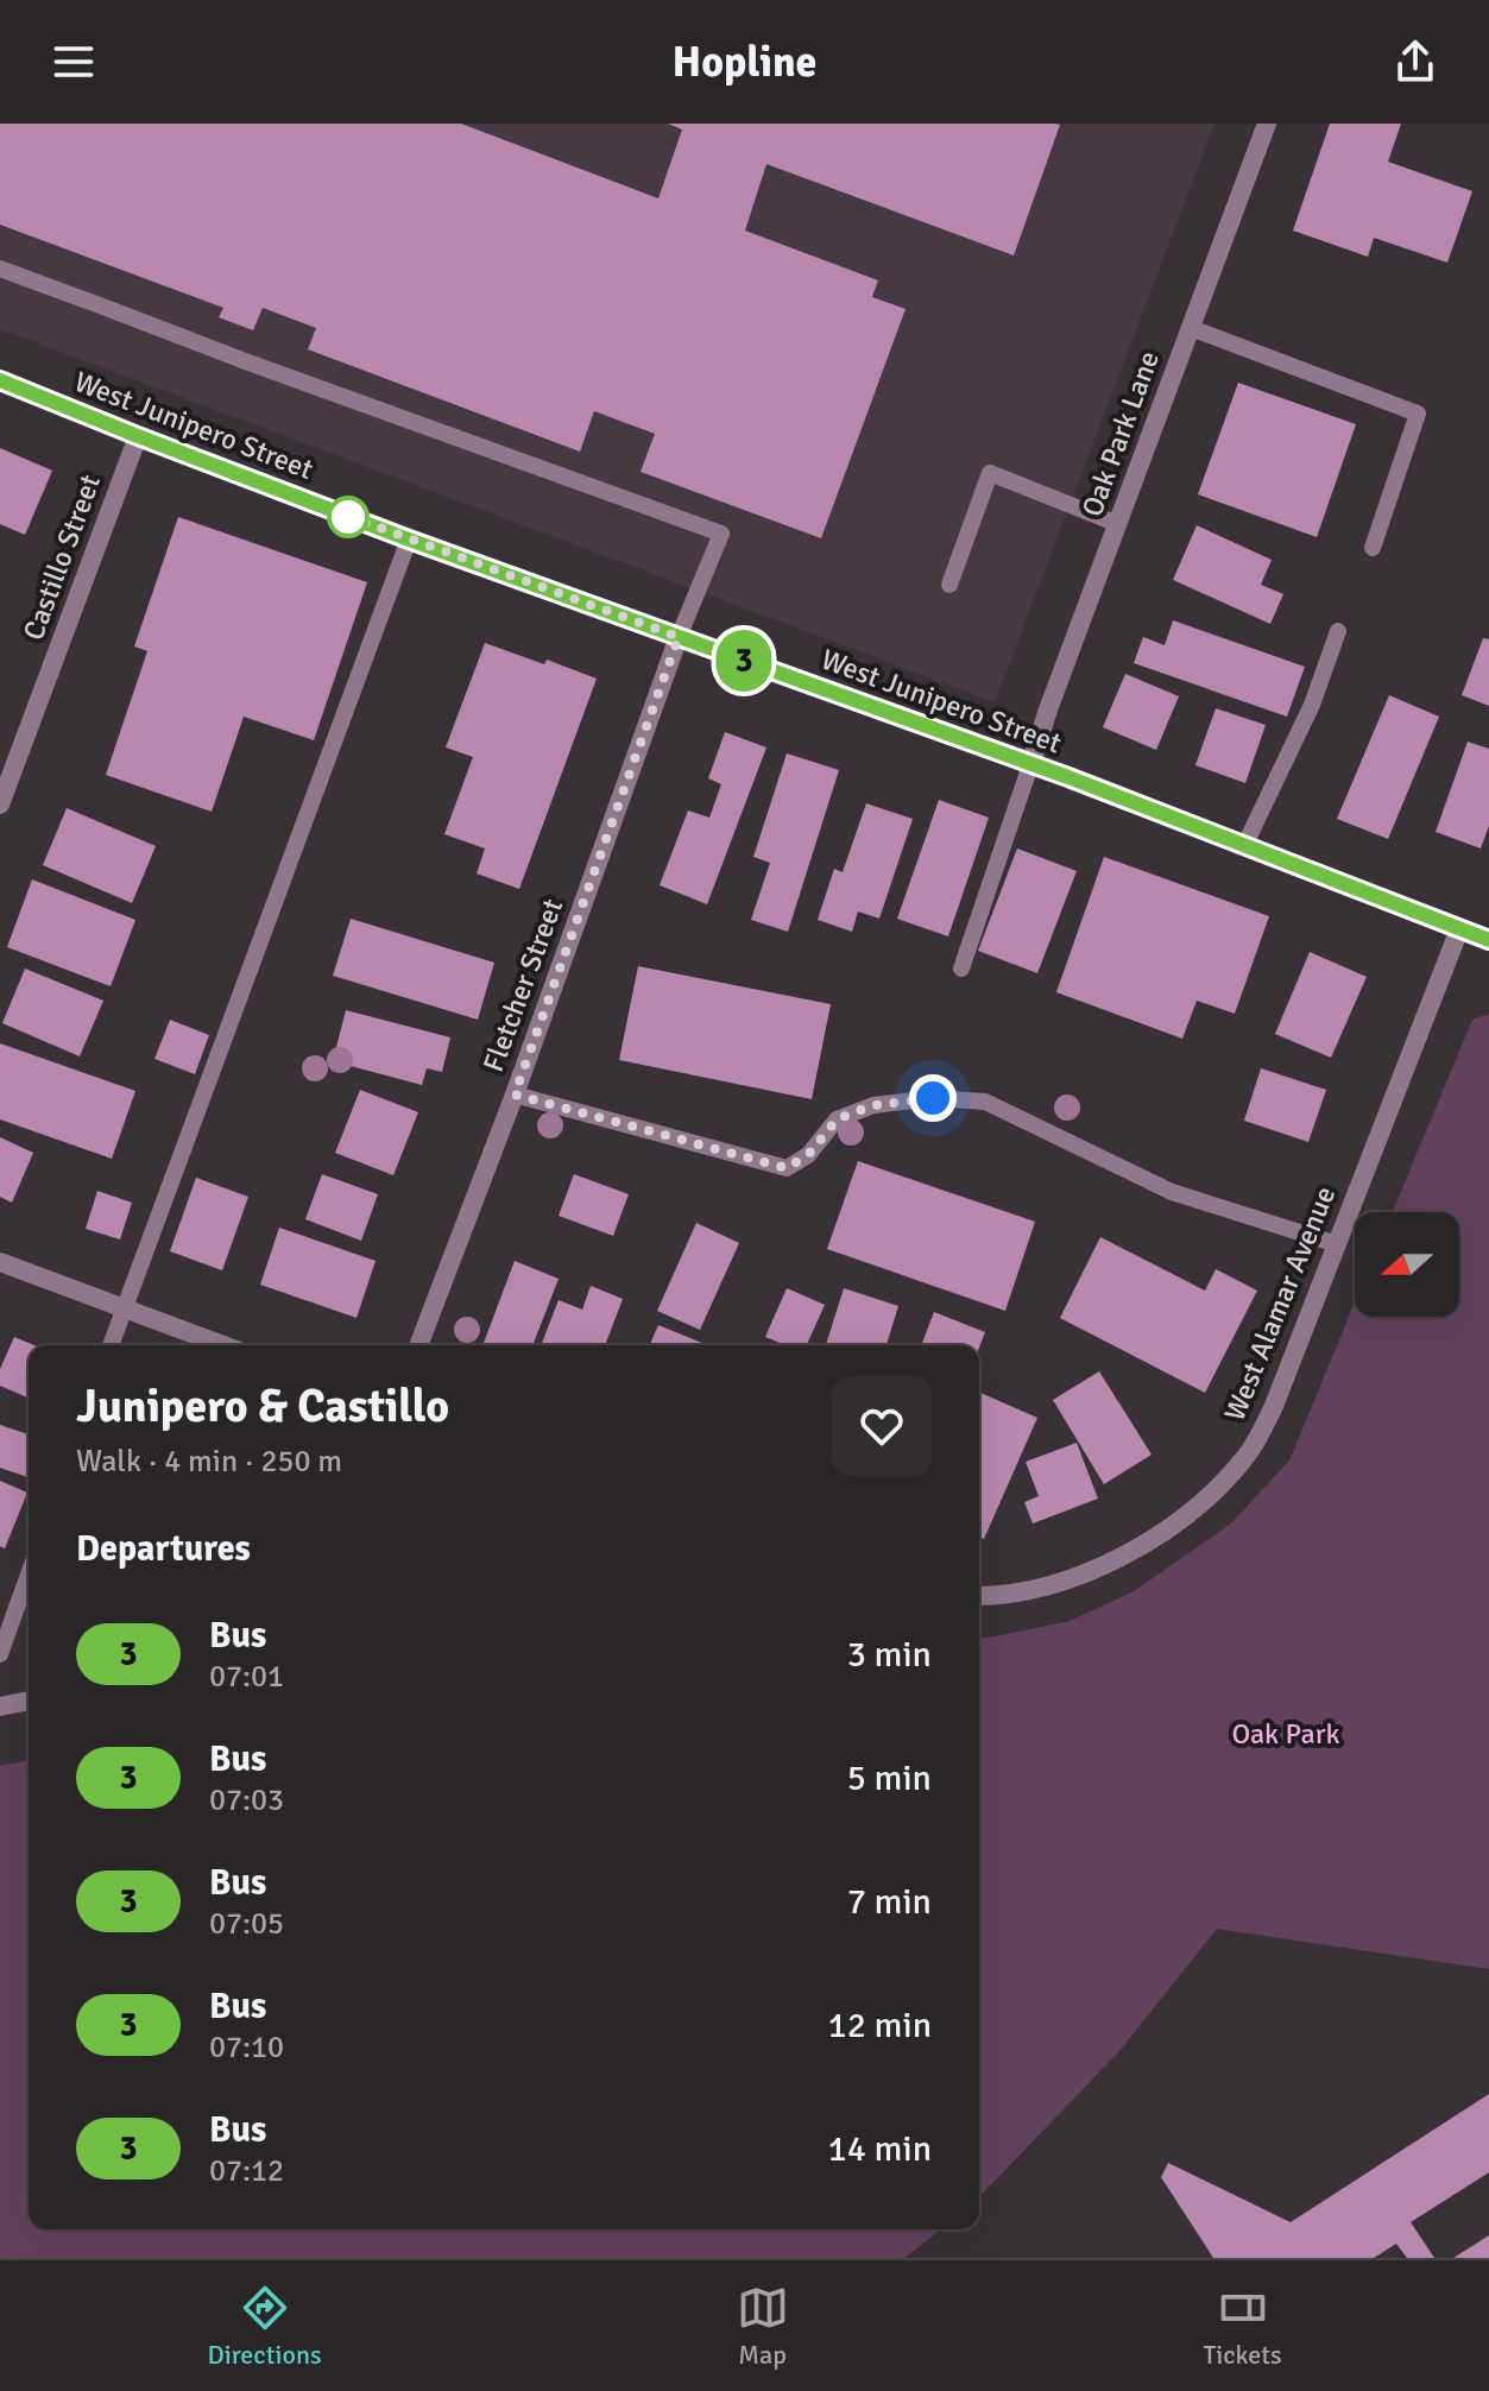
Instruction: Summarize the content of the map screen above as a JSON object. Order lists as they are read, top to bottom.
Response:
{
  "streets": {
    "street": [
      "West Junipero Street",
      "Oak Park Lane",
      "Castillo Street",
      "Fletcher Street",
      "West Alamar Avenue"
    ]
  },
  "crossings": [
    ["West Junipero Street", "Oak Park Lane"],
    ["West Junipero Street", "Castillo Street"],
    ["West Junipero Street", "Fletcher Street"],
    ["West Junipero Street", "West Alamar Avenue"]
  ],
  "parks": ["Oak Park"],
  "lines": ["bus line 3"],
  "north": "left",
  "page": {
    "header": "Hopline",
    "on_map": "3",
    "heading": [
      ["Junipero & Castillo", "Walk · 4 min · 250 m"],
      "Departures"
    ],
    "list": [
      {
        "mark": "3",
        "name": "Bus",
        "note": "07:01",
        "value": "3 min"
      },
      {
        "mark": "3",
        "name": "Bus",
        "note": "07:03",
        "value": "5 min"
      },
      {
        "mark": "3",
        "name": "Bus",
        "note": "07:05",
        "value": "7 min"
      },
      {
        "mark": "3",
        "name": "Bus",
        "note": "07:10",
        "value": "12 min"
      },
      {
        "mark": "3",
        "name": "Bus",
        "note": "07:12",
        "value": "14 min"
      }
    ],
    "tabs": ["Directions", "Map", "Tickets"]
  }
}
